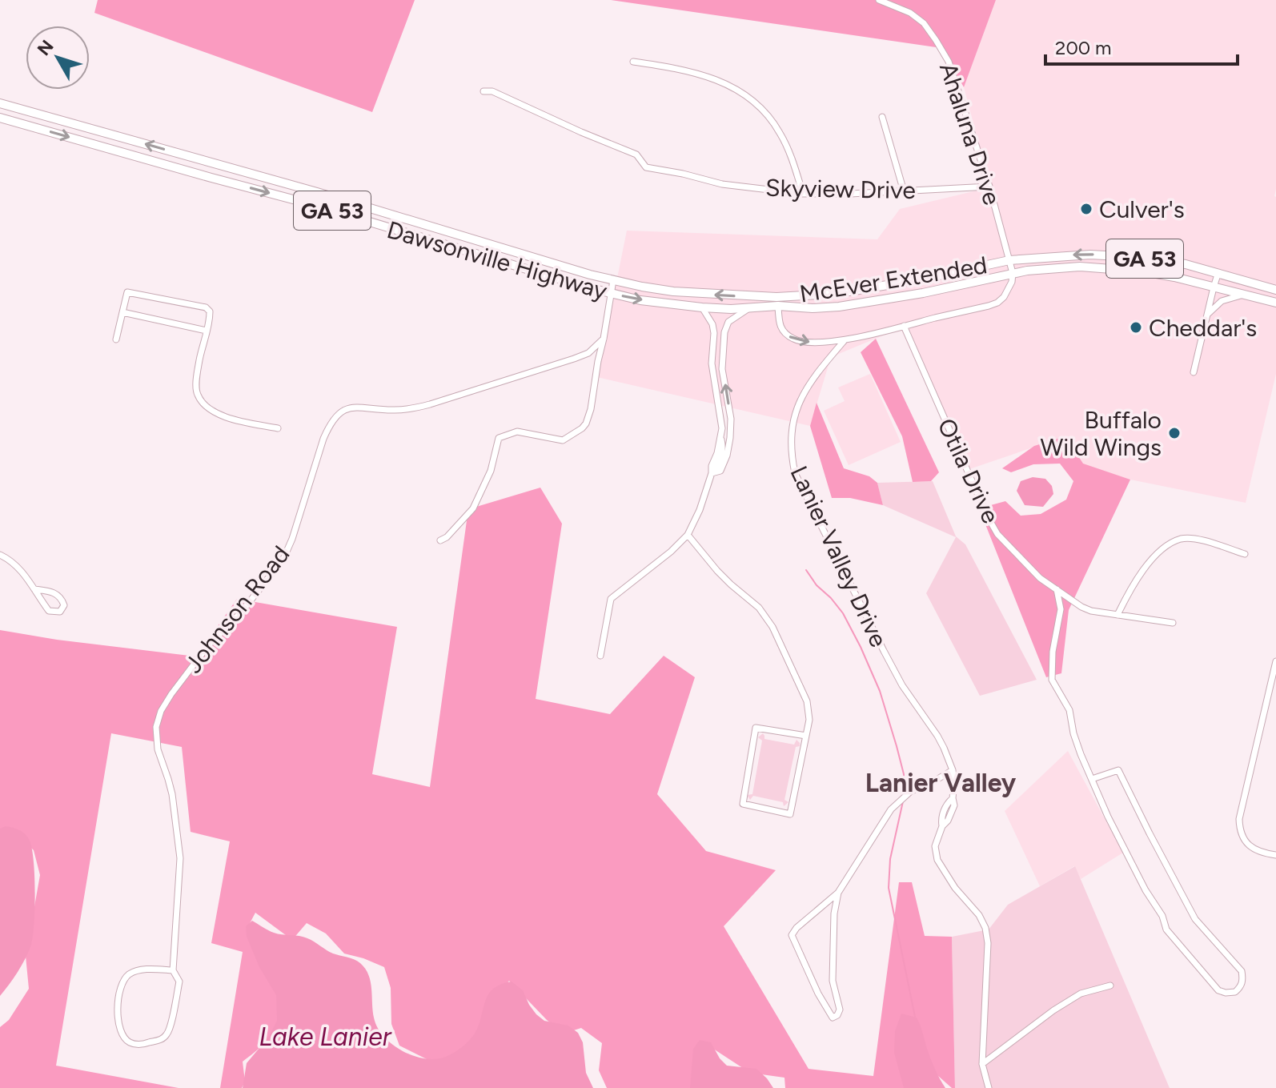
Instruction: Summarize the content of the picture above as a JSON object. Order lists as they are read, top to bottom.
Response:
{
  "streets": {
    "main road": ["GA 53", "Dawsonville Highway", "McEver Extended"],
    "street": [
      "Ahaluna Drive",
      "Skyview Drive",
      "Otila Drive",
      "Lanier Valley Drive",
      "Johnson Road"
    ]
  },
  "crossings": [
    ["Ahaluna Drive", "Skyview Drive"],
    ["Ahaluna Drive", "GA 53"],
    ["Ahaluna Drive", "Dawsonville Highway"],
    ["Ahaluna Drive", "McEver Extended"],
    ["GA 53", "McEver Extended"],
    ["Dawsonville Highway", "McEver Extended"]
  ],
  "districts": ["Lanier Valley"],
  "water": ["Lake Lanier"],
  "places": ["Culver's", "Cheddar's", "Buffalo Wild Wings"],
  "scale_bar": "200 m",
  "north": "top left"
}
